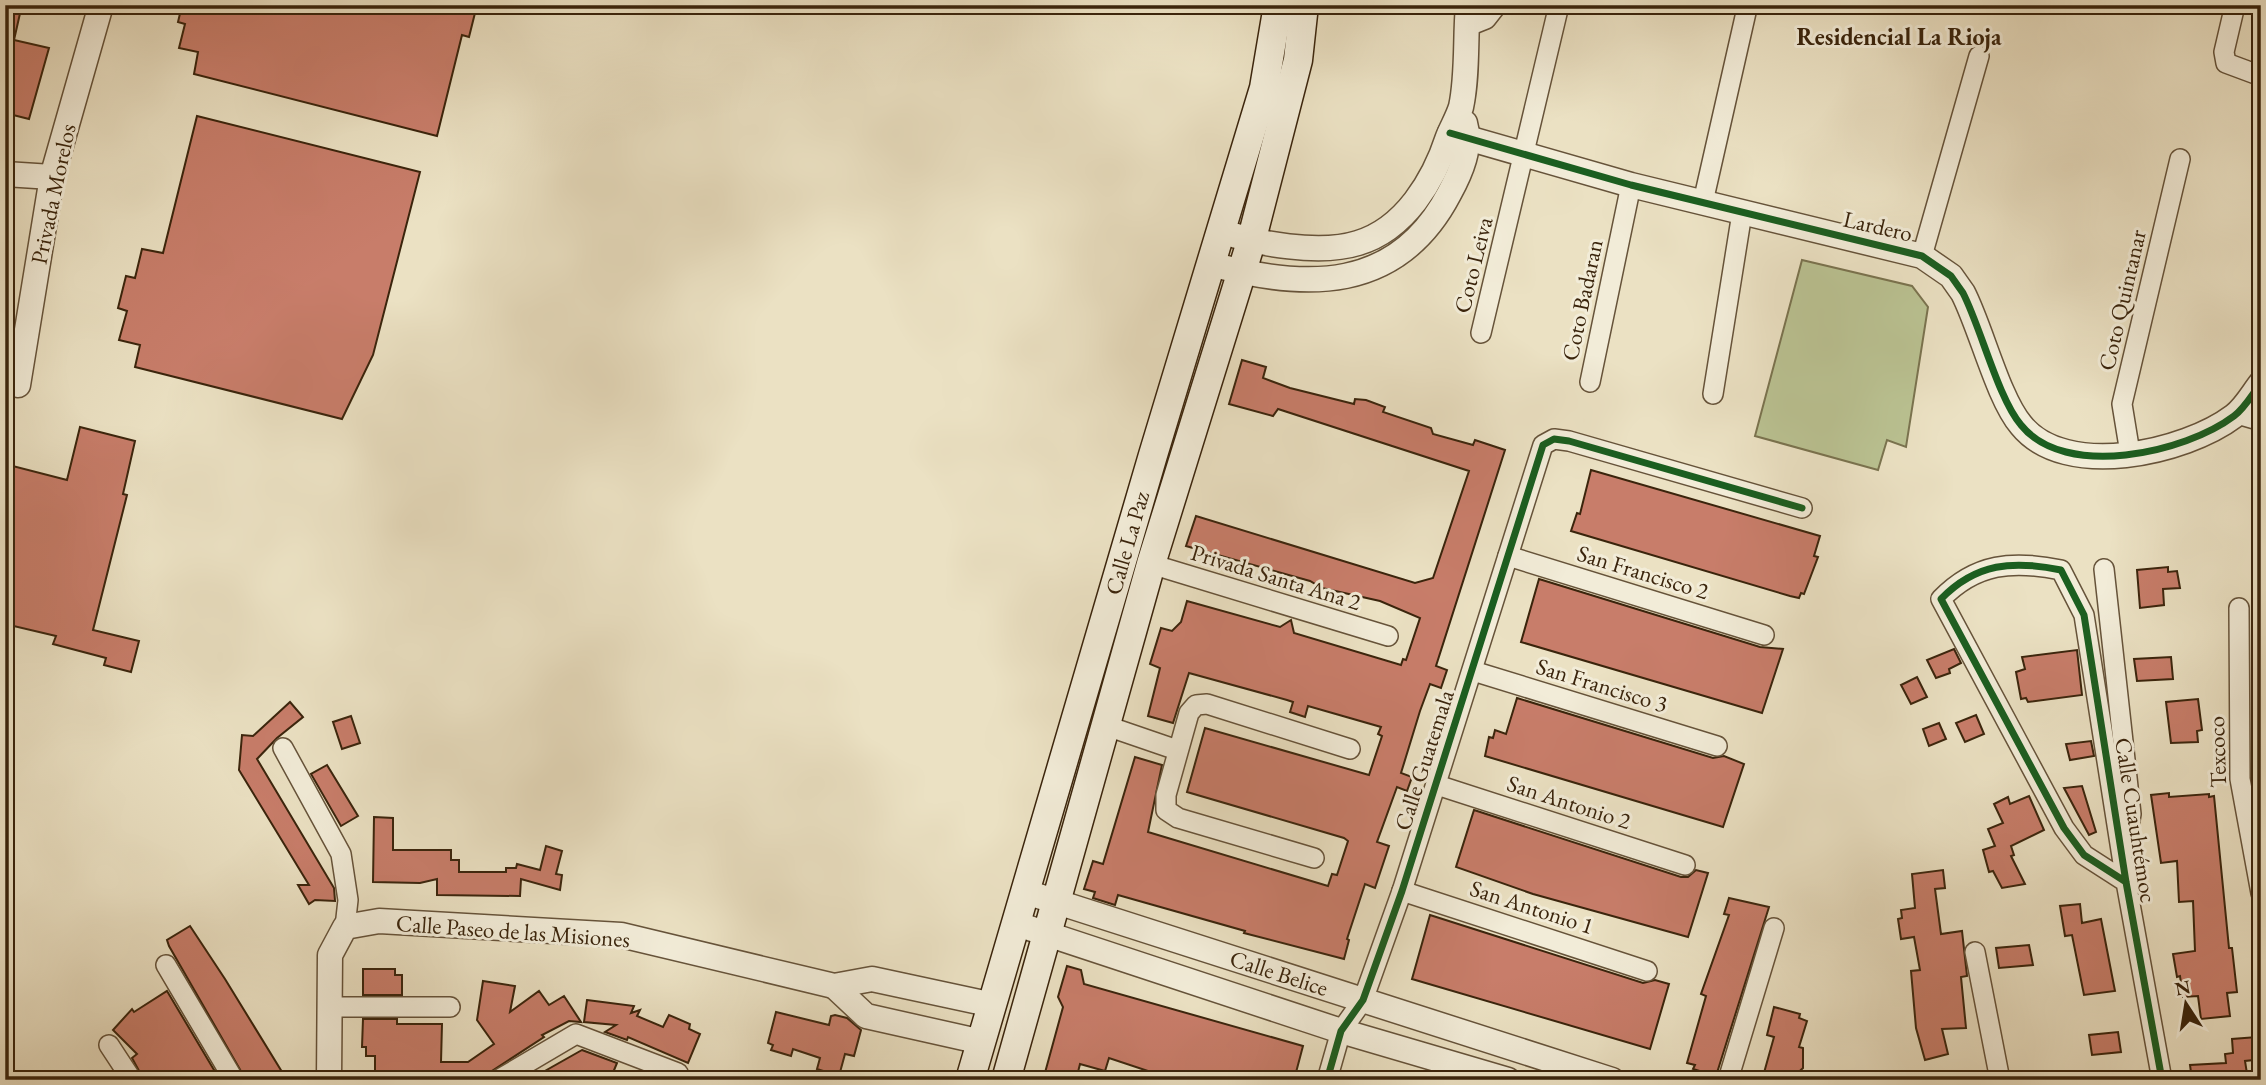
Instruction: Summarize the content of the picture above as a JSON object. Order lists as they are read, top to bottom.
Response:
{
  "streets": {
    "main road": ["Calle La Paz"],
    "street": [
      "Privada Morelos",
      "Lardero",
      "Coto Leiva",
      "Coto Badaran",
      "Coto Quintanar",
      "San Francisco 2",
      "Privada Santa Ana 2",
      "San Francisco 3",
      "Texcoco",
      "Calle Guatemala",
      "San Antonio 2",
      "Calle Cuauhtémoc",
      "San Antonio 1",
      "Calle Paseo de las Misiones",
      "Calle Belice"
    ]
  },
  "crossings": [
    ["Lardero", "Coto Leiva"],
    ["Lardero", "Coto Badaran"],
    ["Lardero", "Coto Quintanar"],
    ["Calle La Paz", "Privada Santa Ana 2"],
    ["Calle La Paz", "Calle Paseo de las Misiones"],
    ["Calle La Paz", "Calle Belice"],
    ["San Francisco 2", "Calle Guatemala"],
    ["San Francisco 3", "Calle Guatemala"],
    ["Calle Guatemala", "San Antonio 2"],
    ["Calle Guatemala", "San Antonio 1"],
    ["Calle Guatemala", "Calle Belice"]
  ],
  "districts": ["Residencial La Rioja"],
  "north": "top"
}
